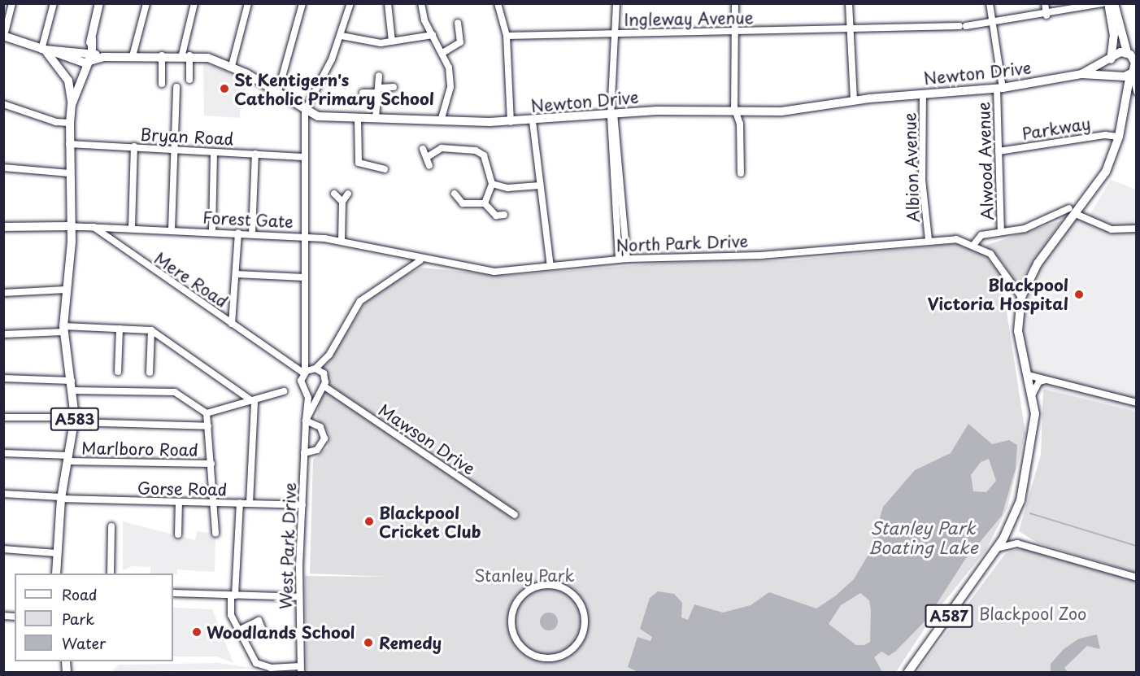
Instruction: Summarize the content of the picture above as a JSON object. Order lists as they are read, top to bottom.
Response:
{
  "streets": {
    "main road": ["Newton Drive", "A583", "A587"],
    "street": [
      "Ingleway Avenue",
      "Parkway",
      "Bryan Road",
      "Alwood Avenue",
      "Albion Avenue",
      "Forest Gate",
      "North Park Drive",
      "Mere Road",
      "Mawson Drive",
      "Marlboro Road",
      "Gorse Road",
      "West Park Drive"
    ]
  },
  "crossings": [
    ["Ingleway Avenue", "Alwood Avenue"],
    ["Newton Drive", "Alwood Avenue"],
    ["Newton Drive", "Albion Avenue"],
    ["Newton Drive", "A583"],
    ["Newton Drive", "West Park Drive"],
    ["Newton Drive", "A587"],
    ["Parkway", "Alwood Avenue"],
    ["Parkway", "A587"],
    ["Bryan Road", "A583"],
    ["Bryan Road", "West Park Drive"],
    ["Albion Avenue", "North Park Drive"],
    ["Forest Gate", "North Park Drive"],
    ["Forest Gate", "Mere Road"],
    ["Forest Gate", "West Park Drive"],
    ["Mere Road", "West Park Drive"],
    ["A583", "Marlboro Road"],
    ["A583", "Gorse Road"],
    ["Mawson Drive", "West Park Drive"],
    ["Gorse Road", "West Park Drive"]
  ],
  "water": ["Stanley Park Boating Lake"],
  "parks": ["Stanley Park", "Blackpool Zoo"],
  "places": [
    "St Kentigern's Catholic Primary School",
    "Blackpool Victoria Hospital",
    "Blackpool Cricket Club",
    "Woodlands School",
    "Remedy"
  ],
  "legend": ["Road", "Park", "Water"]
}
